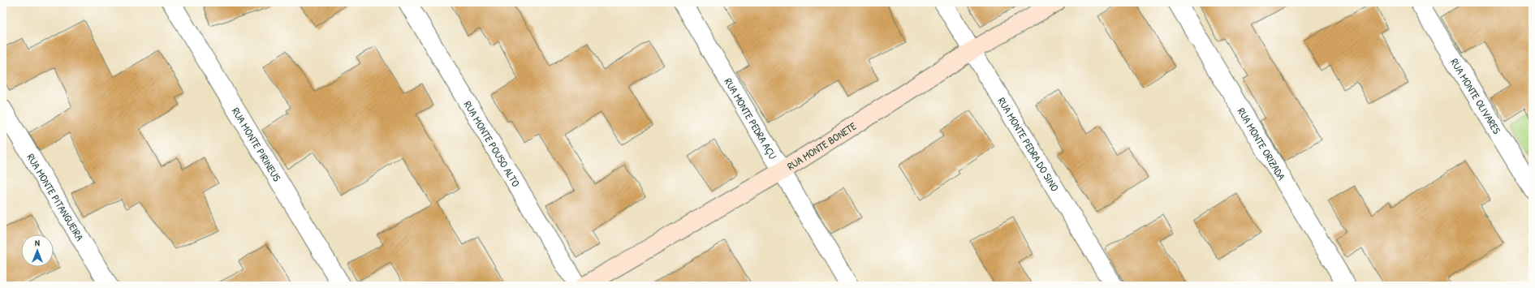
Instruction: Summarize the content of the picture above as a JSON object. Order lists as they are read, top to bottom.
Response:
{
  "streets": {
    "main road": ["RUA MONTE BONETE"],
    "street": [
      "RUA MONTE OLIVARES",
      "RUA MONTE PEDRA AÇU",
      "RUA MONTE PIRINEUS",
      "RUA MONTE POUSO ALTO",
      "RUA MONTE PEDRA DO SINO",
      "RUA MONTE ORIZADA",
      "RUA MONTE PITANGUEIRA"
    ]
  },
  "crossings": [
    ["RUA MONTE PEDRA AÇU", "RUA MONTE BONETE"],
    ["RUA MONTE PEDRA DO SINO", "RUA MONTE BONETE"]
  ],
  "north": "top"
}
